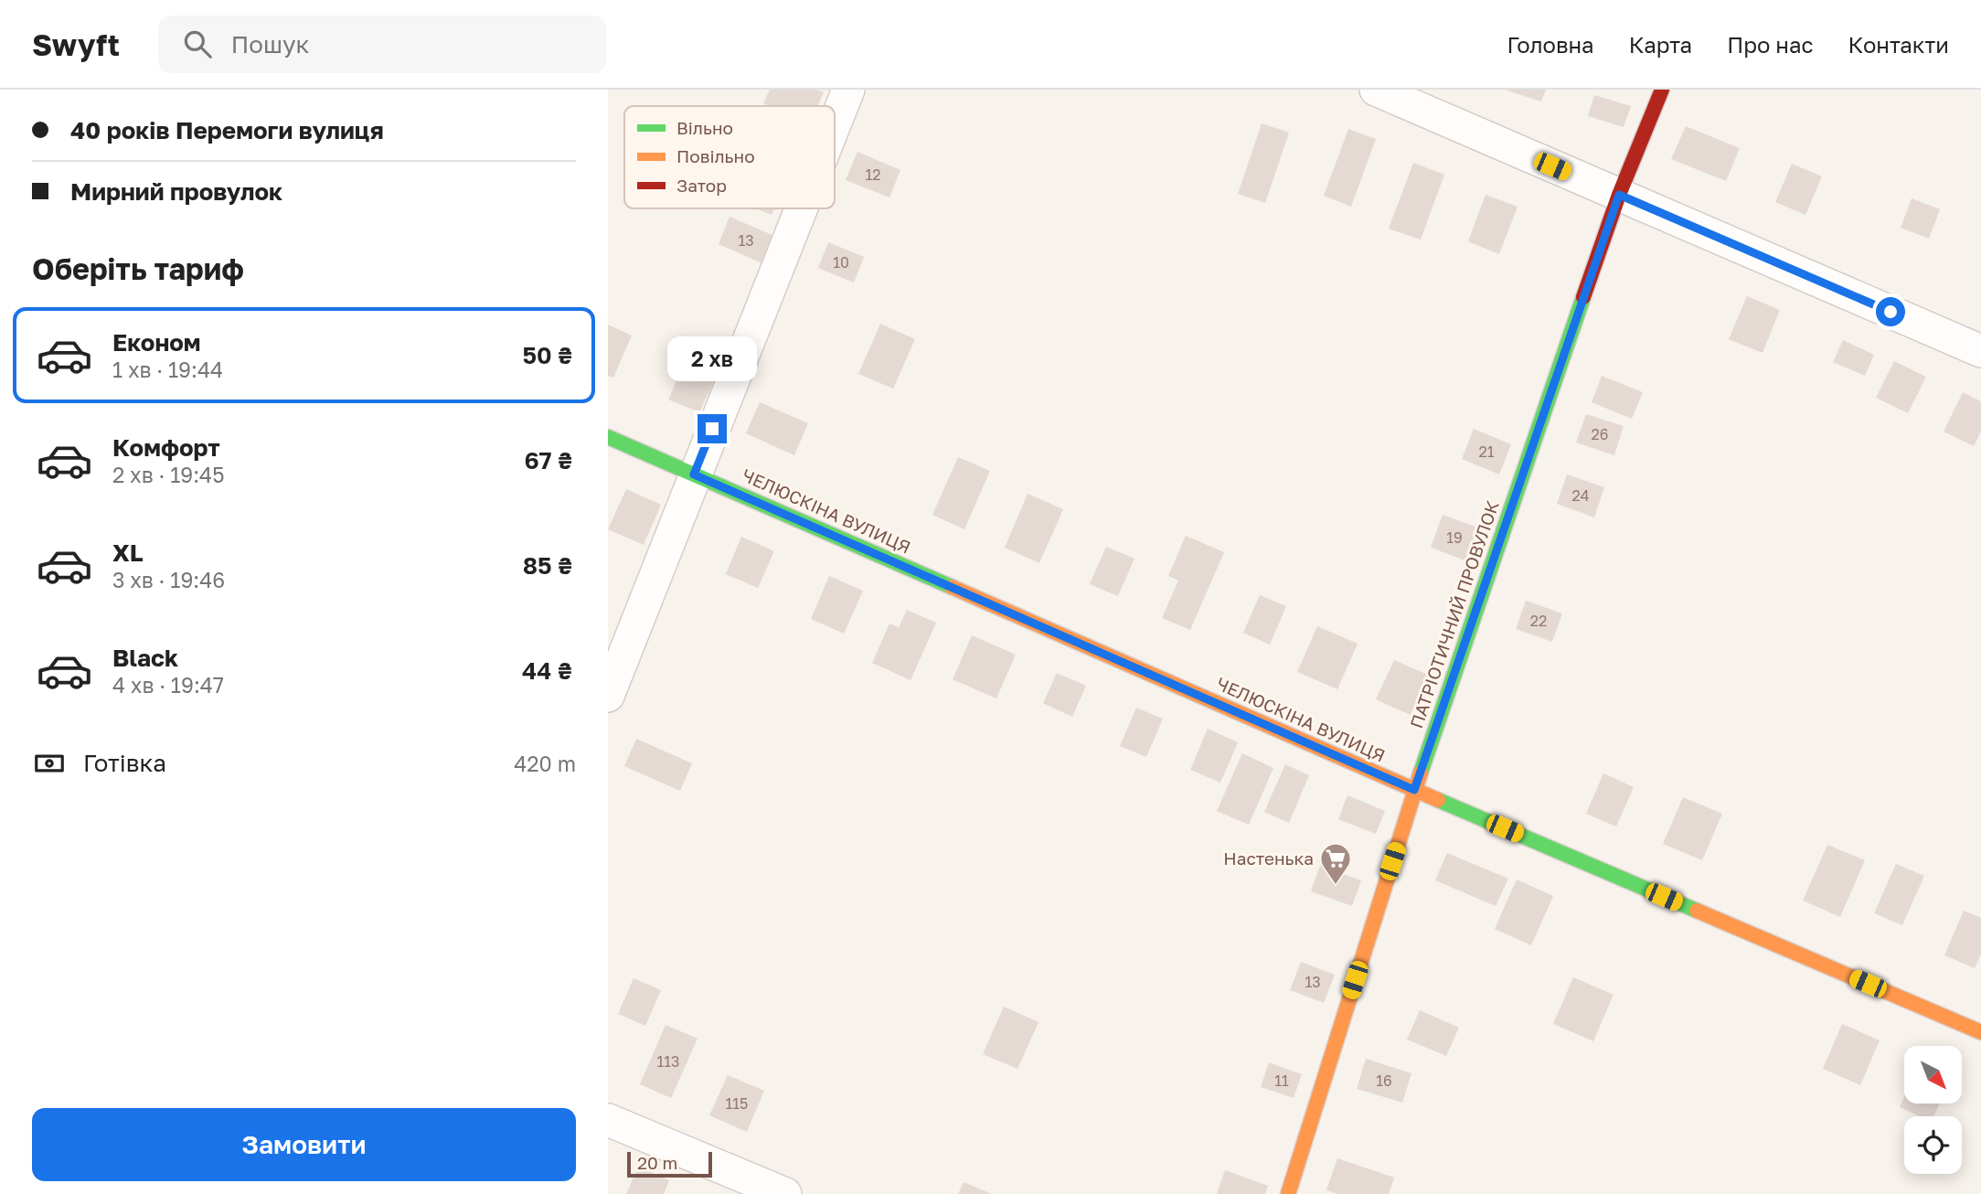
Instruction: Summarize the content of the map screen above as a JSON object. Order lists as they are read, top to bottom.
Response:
{
  "streets": {
    "street": ["ЧЕЛЮСКІНА ВУЛИЦЯ", "ПАТРІОТИЧНИЙ ПРОВУЛОК"]
  },
  "crossings": [
    ["ЧЕЛЮСКІНА ВУЛИЦЯ", "ПАТРІОТИЧНИЙ ПРОВУЛОК"]
  ],
  "places": {
    "supermarket": ["Настенька"]
  },
  "house_numbers": [
    "12",
    "13",
    "10",
    "26",
    "21",
    "24",
    "19",
    "22",
    "13",
    "113",
    "11",
    "16",
    "115"
  ],
  "legend": ["Вільно", "Повільно", "Затор"],
  "scale_bar": "20 m",
  "north": "bottom right",
  "page": {
    "header": "Swyft",
    "search": "Пошук",
    "nav": [
      "Головна",
      "Карта",
      "Про нас",
      "Контакти"
    ],
    "banner": ["40 років Перемоги вулиця", "Мирний провулок"],
    "heading": "Оберіть тариф",
    "list": [
      {
        "name": "Економ",
        "note": "1 хв · 19:44",
        "value": "50 ₴"
      },
      {
        "name": "Комфорт",
        "note": "2 хв · 19:45",
        "value": "67 ₴"
      },
      {
        "name": "XL",
        "note": "3 хв · 19:46",
        "value": "85 ₴"
      },
      {
        "name": "Black",
        "note": "4 хв · 19:47",
        "value": "44 ₴"
      }
    ],
    "bubble": "2 хв",
    "pay": ["Готівка", "420 m"],
    "buttons": "Замовити",
    "scale": "20 m"
  }
}
